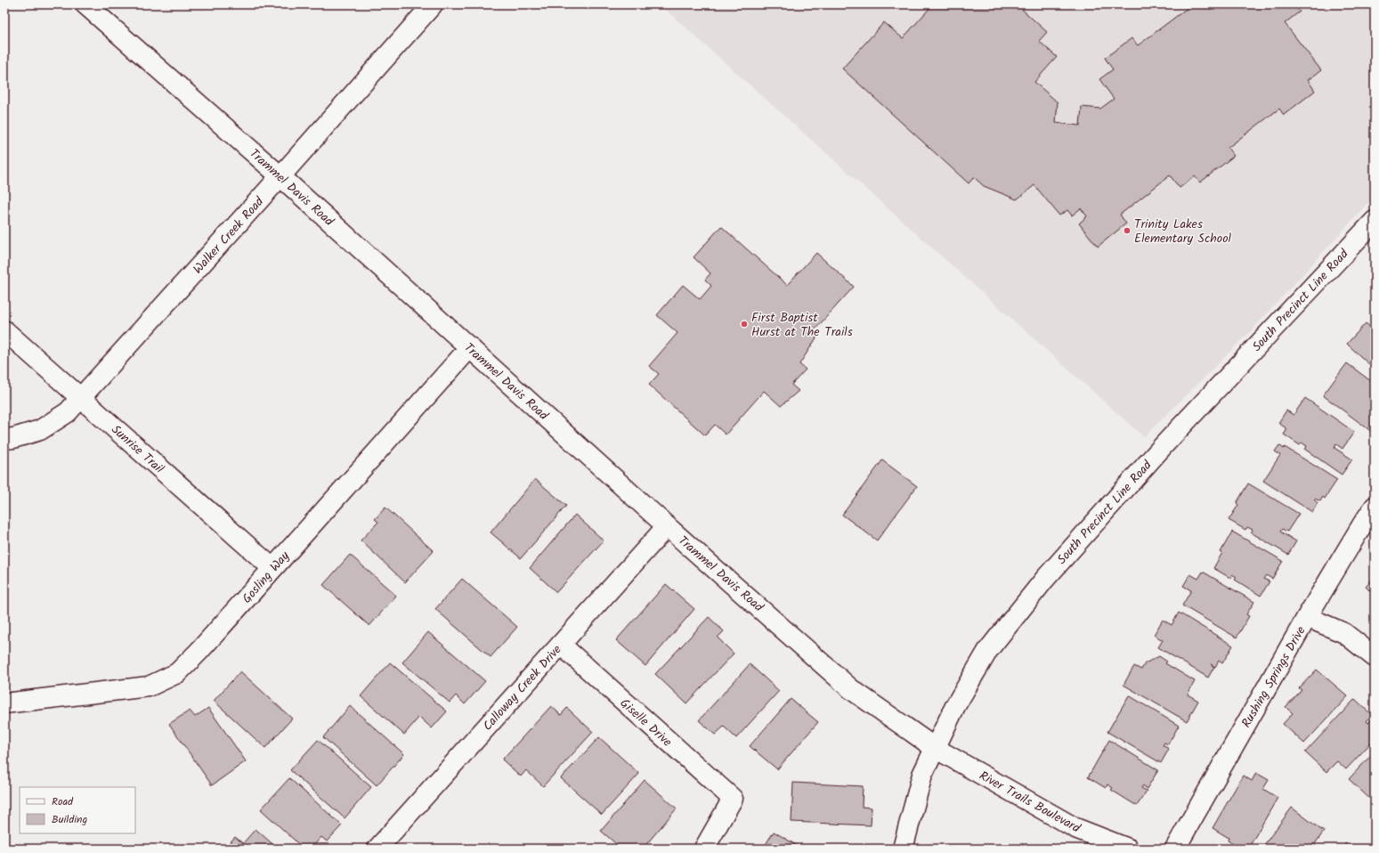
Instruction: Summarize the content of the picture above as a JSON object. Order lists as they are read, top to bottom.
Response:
{
  "streets": {
    "street": [
      "Trammel Davis Road",
      "Walker Creek Road",
      "South Precinct Line Road",
      "Sunrise Trail",
      "Gosling Way",
      "Rushing Springs Drive",
      "Calloway Creek Drive",
      "Giselle Drive",
      "River Trails Boulevard"
    ]
  },
  "crossings": [
    ["Trammel Davis Road", "Walker Creek Road"],
    ["Trammel Davis Road", "South Precinct Line Road"],
    ["Trammel Davis Road", "Gosling Way"],
    ["Trammel Davis Road", "Calloway Creek Drive"],
    ["Trammel Davis Road", "River Trails Boulevard"],
    ["Walker Creek Road", "Sunrise Trail"],
    ["South Precinct Line Road", "River Trails Boulevard"],
    ["Sunrise Trail", "Gosling Way"],
    ["Calloway Creek Drive", "Giselle Drive"]
  ],
  "places": ["Trinity Lakes Elementary School", "First Baptist Hurst at The Trails"],
  "legend": ["Road", "Building"]
}
